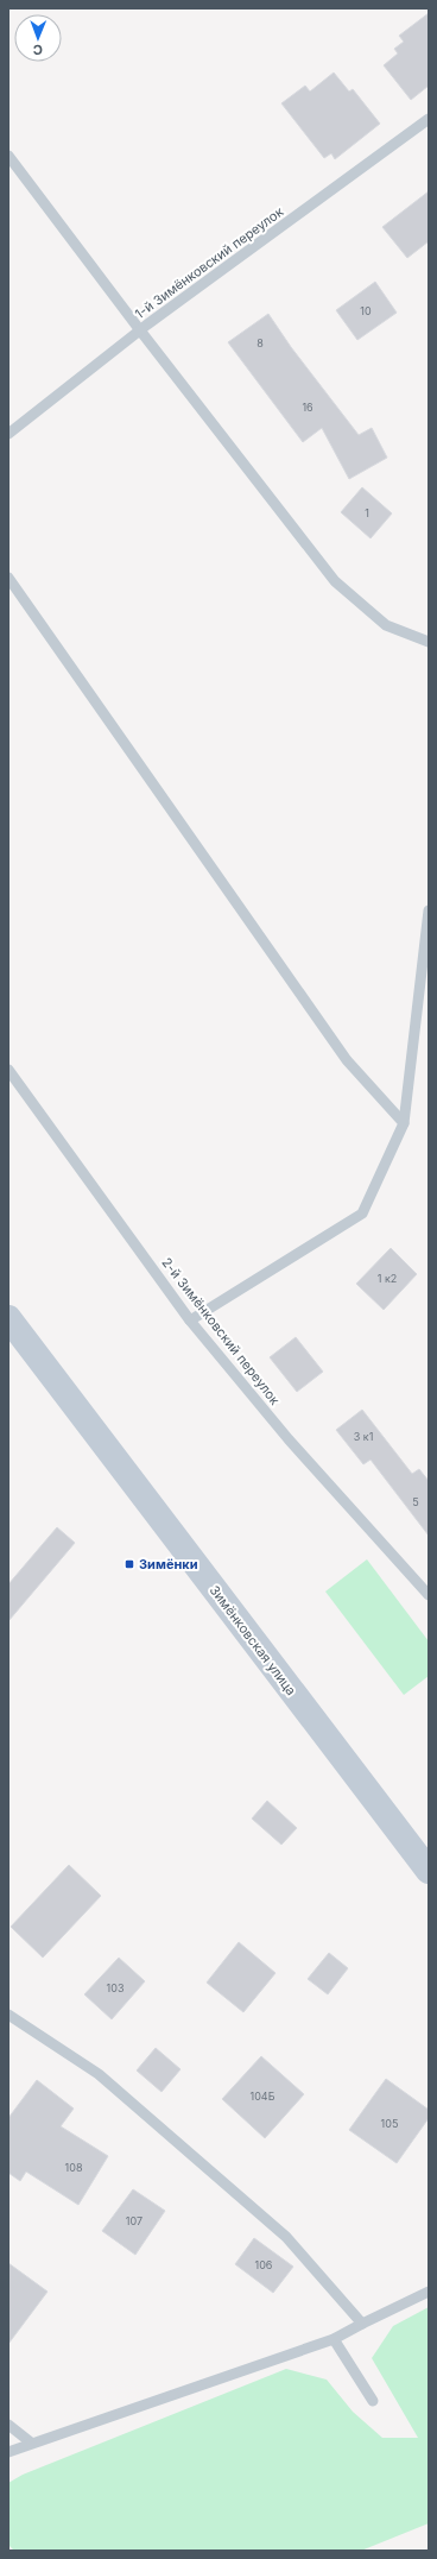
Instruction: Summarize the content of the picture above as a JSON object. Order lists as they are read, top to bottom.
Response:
{
  "streets": {
    "main road": ["Зимёнковская улица"],
    "lane": ["1-й Зимёнковский переулок", "2-й Зимёнковский переулок"]
  },
  "places": {
    "transit": ["Зимёнки"]
  },
  "house_numbers": [
    "10",
    "8",
    "16",
    "1",
    "1 к2",
    "3 к1",
    "5",
    "103",
    "104Б",
    "105",
    "108",
    "107",
    "106"
  ],
  "north": "bottom"
}
